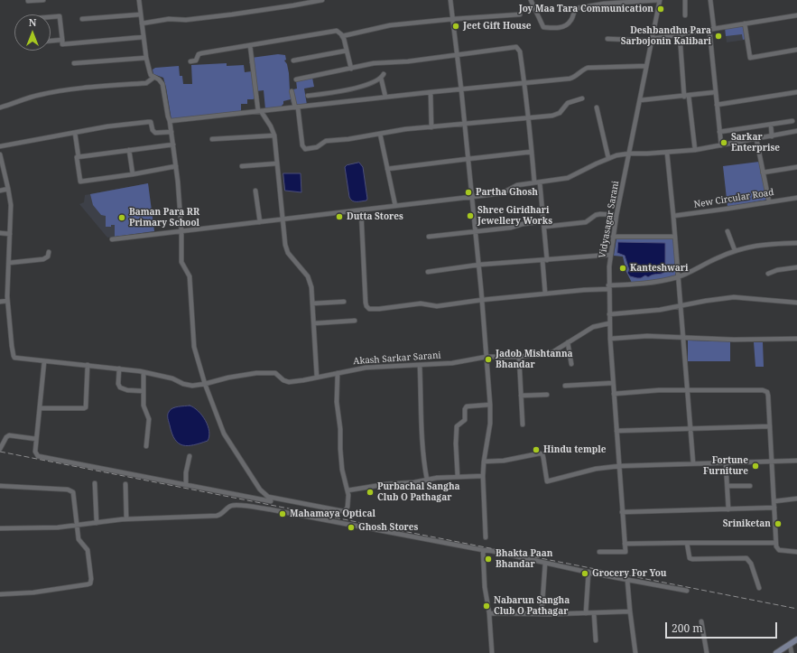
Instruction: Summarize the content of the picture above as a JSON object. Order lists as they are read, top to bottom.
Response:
{
  "streets": {
    "street": ["New Circular Road", "Vidyasagar Sarani", "Akash Sarkar Sarani"]
  },
  "crossings": [
    ["Vidyasagar Sarani", "Akash Sarkar Sarani"]
  ],
  "places": [
    "Joy Maa Tara Communication",
    "Jeet Gift House",
    "Deshbandhu Para Sarbojonin Kalibari",
    "Sarkar Enterprise",
    "Partha Ghosh",
    "Shree Giridhari Jewellery Works",
    "Dutta Stores",
    "Baman Para RR Primary School",
    "Kanteshwari",
    "Jadob Mishtanna Bhandar",
    "Hindu temple",
    "Fortune Furniture",
    "Purbachal Sangha Club O Pathagar",
    "Mahamaya Optical",
    "Sriniketan",
    "Ghosh Stores",
    "Bhakta Paan Bhandar",
    "Grocery For You",
    "Nabarun Sangha Club O Pathagar"
  ],
  "scale_bar": "200 m",
  "north": "top"
}
